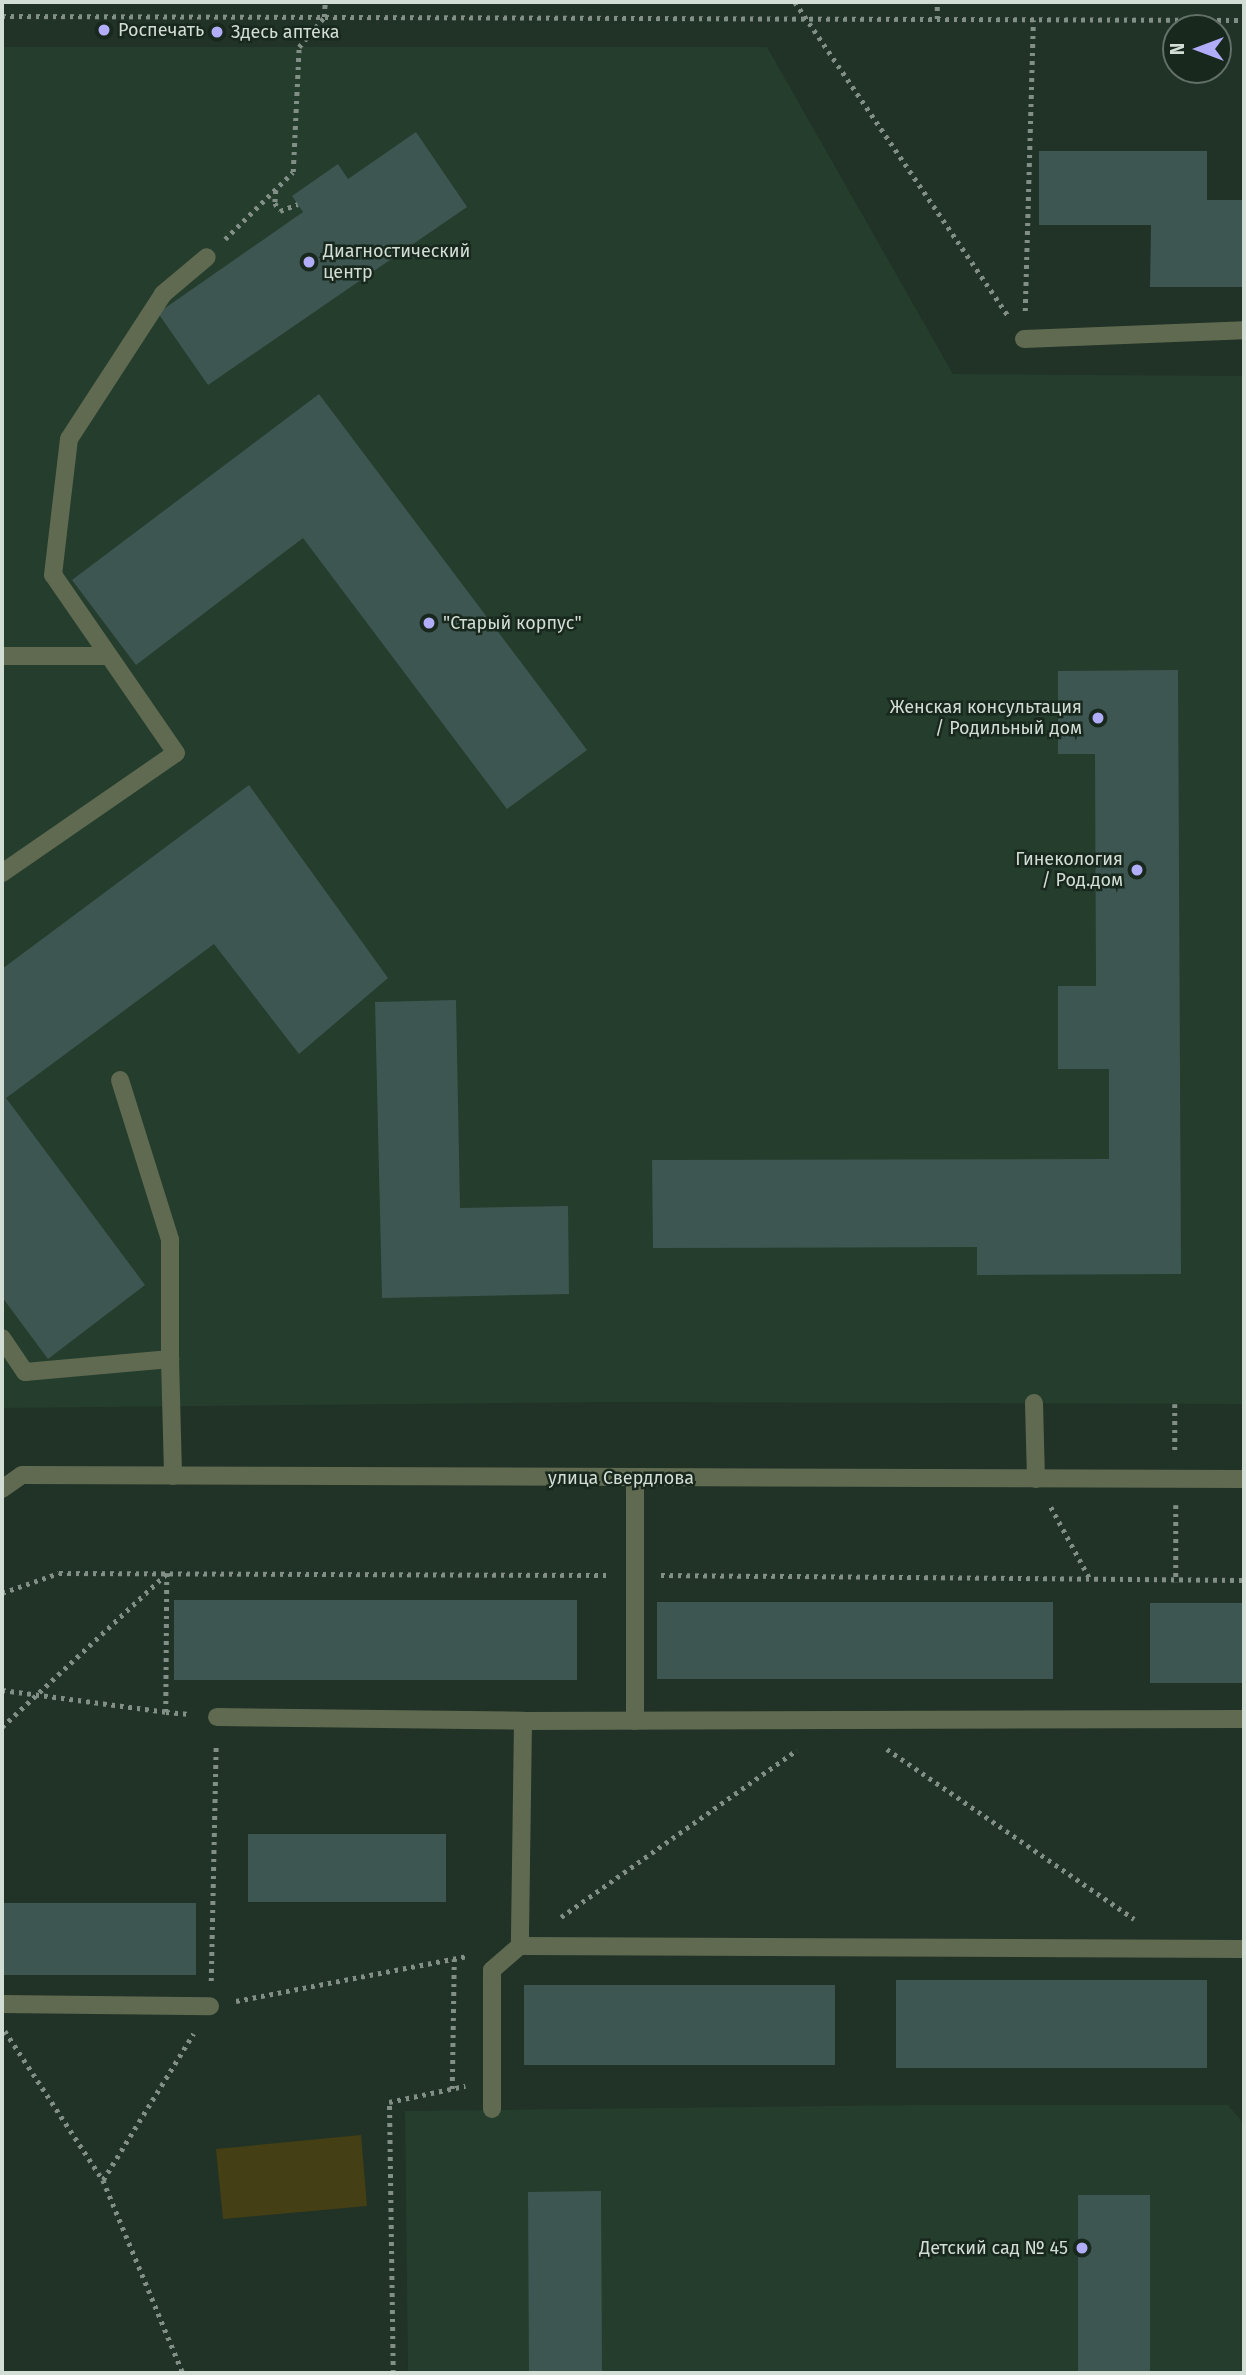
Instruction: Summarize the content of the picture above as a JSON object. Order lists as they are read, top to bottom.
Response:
{
  "streets": {
    "street": ["улица Свердлова"]
  },
  "places": [
    "Роспечать",
    "Здесь аптека",
    "Диагностический центр",
    "\"Старый корпус\"",
    "Женская консультация / Родильный дом",
    "Гинекология / Род.дом",
    "Детский сад № 45"
  ],
  "north": "left"
}
